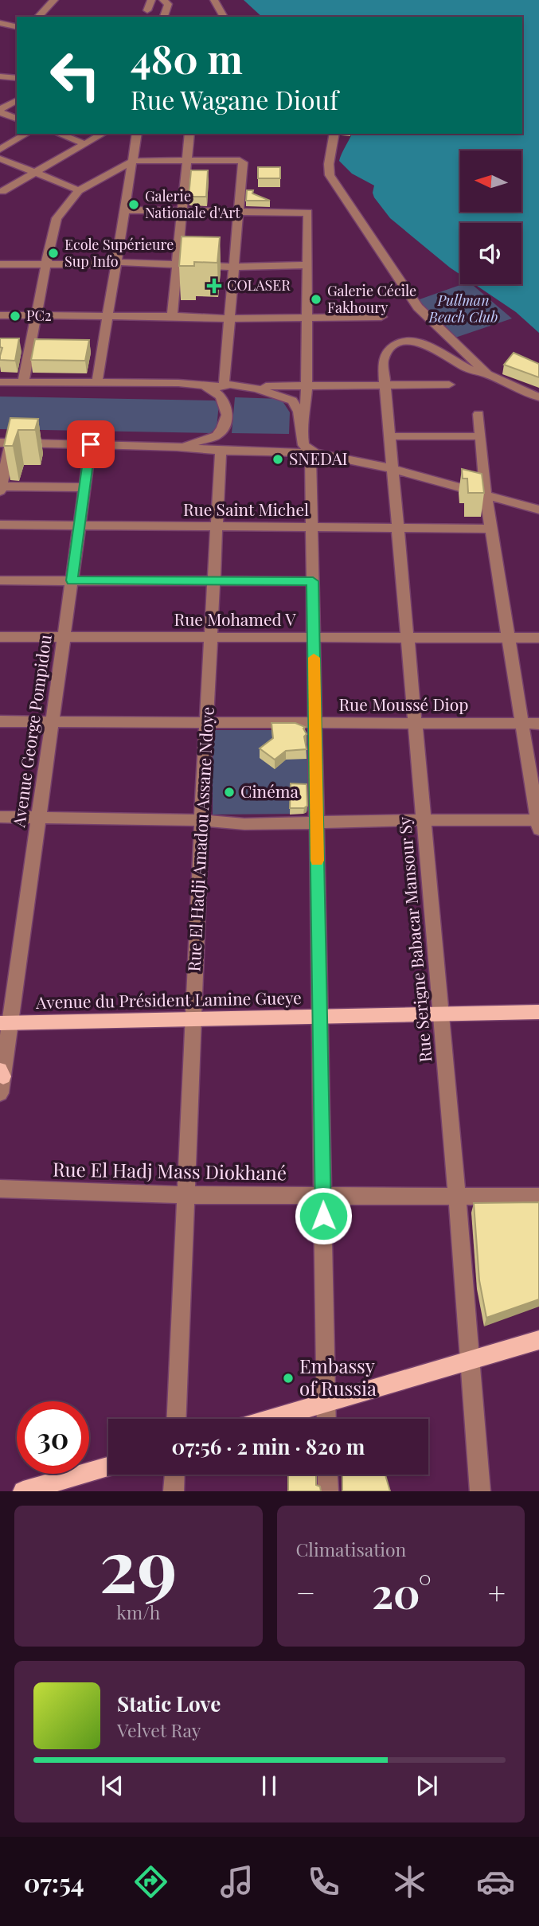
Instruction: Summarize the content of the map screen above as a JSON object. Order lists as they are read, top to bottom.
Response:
{
  "streets": {
    "main road": ["Avenue du Président Lamine Gueye"],
    "street": [
      "Rue Saint Michel",
      "Rue Mohamed V",
      "Rue Moussé Diop",
      "Avenue George Pompidou",
      "Rue El Hadji Amadou Assane Ndoye",
      "Rue Serigne Babacar Mansour Sy",
      "Rue El Hadj Mass Diokhané"
    ]
  },
  "crossings": [
    ["Rue Saint Michel", "Avenue George Pompidou"],
    ["Rue Saint Michel", "Rue El Hadji Amadou Assane Ndoye"],
    ["Rue Saint Michel", "Rue Serigne Babacar Mansour Sy"],
    ["Rue Mohamed V", "Avenue George Pompidou"],
    ["Rue Mohamed V", "Rue El Hadji Amadou Assane Ndoye"],
    ["Rue Mohamed V", "Rue Serigne Babacar Mansour Sy"],
    ["Rue Moussé Diop", "Avenue George Pompidou"],
    ["Rue Moussé Diop", "Rue El Hadji Amadou Assane Ndoye"],
    ["Rue Moussé Diop", "Rue Serigne Babacar Mansour Sy"],
    ["Avenue George Pompidou", "Avenue du Président Lamine Gueye"],
    ["Rue El Hadji Amadou Assane Ndoye", "Avenue du Président Lamine Gueye"],
    ["Rue El Hadji Amadou Assane Ndoye", "Rue El Hadj Mass Diokhané"],
    ["Rue Serigne Babacar Mansour Sy", "Avenue du Président Lamine Gueye"],
    ["Rue Serigne Babacar Mansour Sy", "Rue El Hadj Mass Diokhané"]
  ],
  "parks": ["Pullman Beach Club"],
  "places": {
    "other": [
      "Galerie Nationale d'Art",
      "Ecole Supérieure Sup Info",
      "Galerie Cécile Fakhoury",
      "PC2",
      "SNEDAI",
      "Cinéma",
      "Embassy of Russia"
    ],
    "health": ["COLASER"]
  },
  "north": "left",
  "page": {
    "turn": ["480 m", "Rue Wagane Diouf"],
    "limit": "30",
    "trip": "07:56 · 2 min · 820 m",
    "tile": [
      ["29", "km/h"],
      "Climatisation"
    ],
    "heat": ["−", "20°", "+"],
    "song": ["Static Love", "Velvet Ray"],
    "tabs": "07:54"
  }
}
